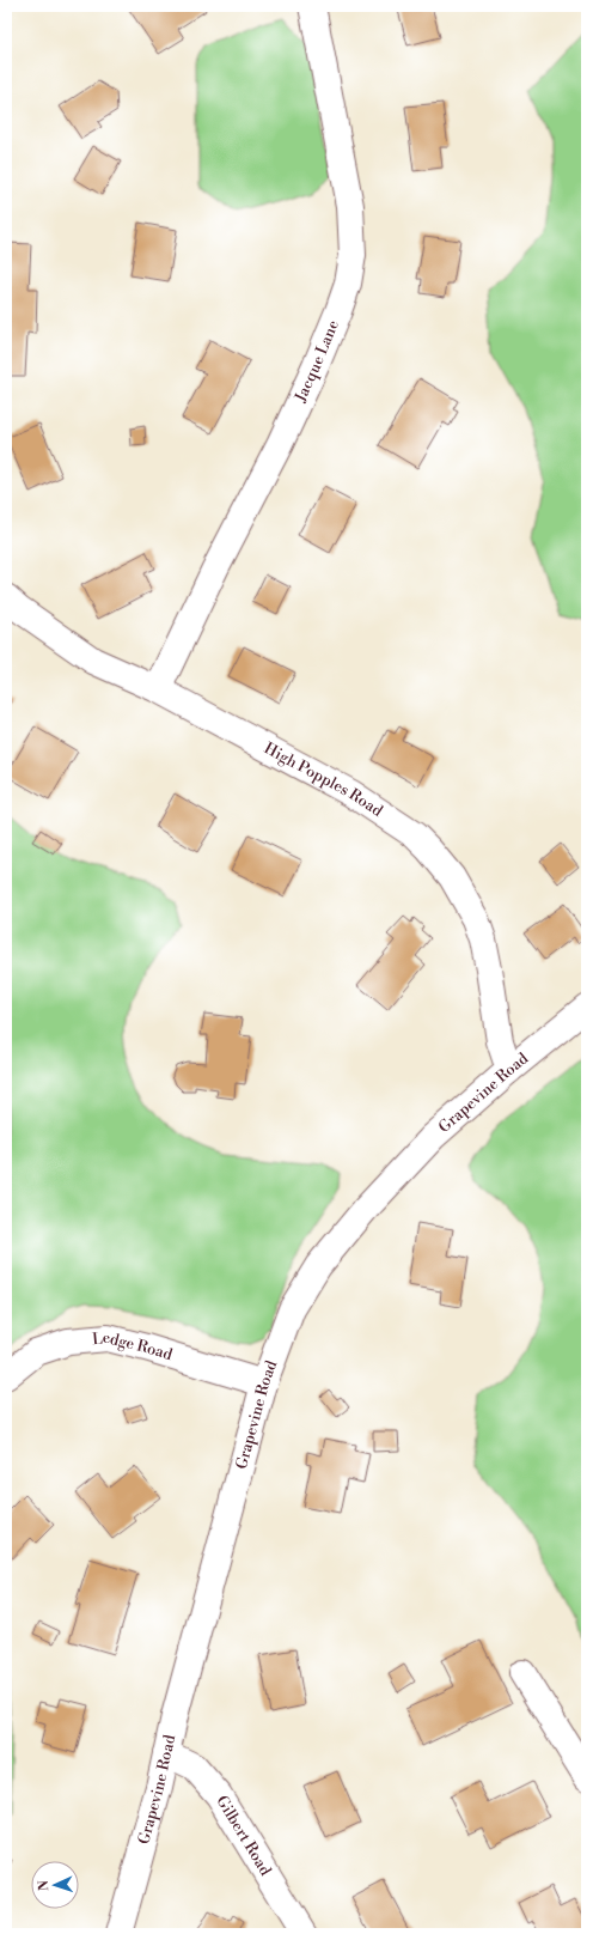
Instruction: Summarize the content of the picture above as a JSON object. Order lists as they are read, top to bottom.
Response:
{
  "streets": {
    "street": [
      "Jacque Lane",
      "High Popples Road",
      "Grapevine Road",
      "Ledge Road",
      "Gilbert Road"
    ]
  },
  "crossings": [
    ["Jacque Lane", "High Popples Road"],
    ["High Popples Road", "Grapevine Road"],
    ["Grapevine Road", "Ledge Road"],
    ["Grapevine Road", "Gilbert Road"]
  ],
  "north": "left"
}
